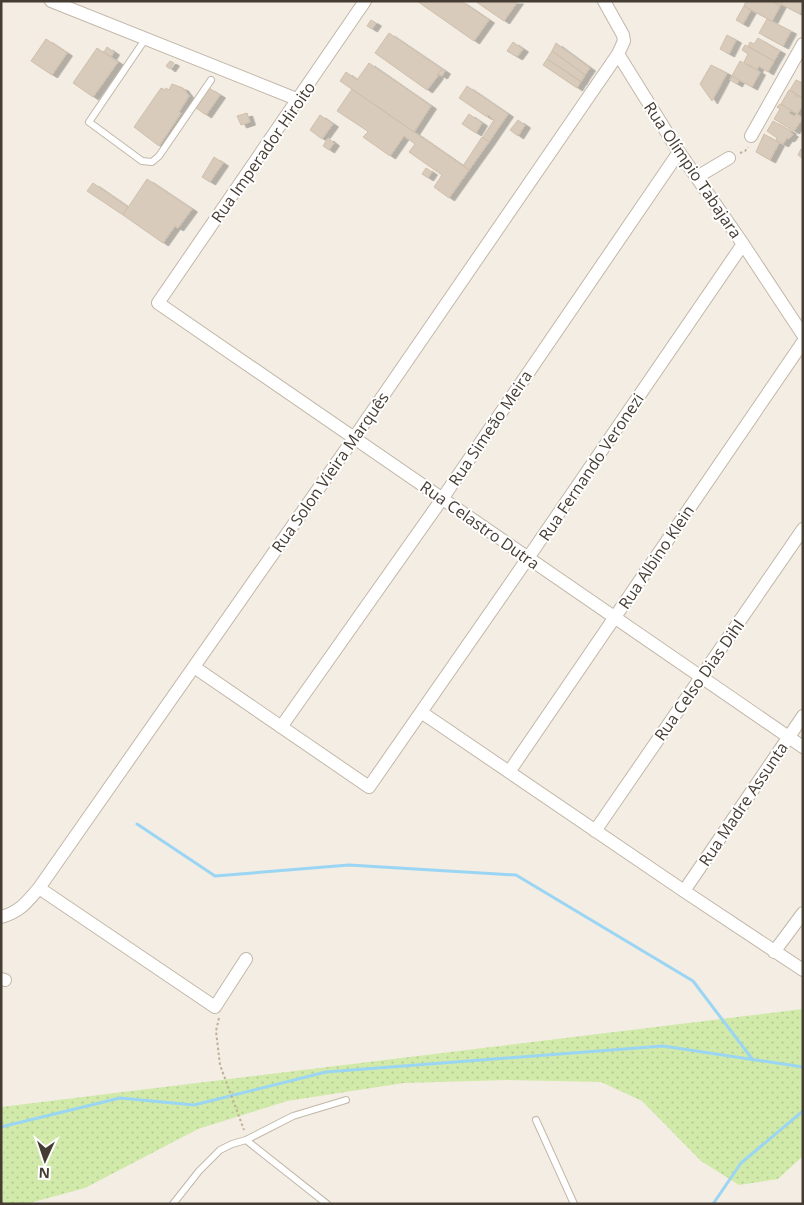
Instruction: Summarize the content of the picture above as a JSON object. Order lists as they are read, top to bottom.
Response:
{
  "streets": {
    "street": [
      "Rua Imperador Hiroito",
      "Rua Olímpio Tabajara",
      "Rua Simeão Meira",
      "Rua Fernando Veronezi",
      "Rua Solon Vieira Marquês",
      "Rua Celastro Dutra",
      "Rua Albino Klein",
      "Rua Celso Dias Dihl",
      "Rua Madre Assunta"
    ]
  },
  "crossings": [
    ["Rua Imperador Hiroito", "Rua Celastro Dutra"],
    ["Rua Olímpio Tabajara", "Rua Simeão Meira"],
    ["Rua Olímpio Tabajara", "Rua Fernando Veronezi"],
    ["Rua Olímpio Tabajara", "Rua Solon Vieira Marquês"],
    ["Rua Simeão Meira", "Rua Fernando Veronezi"],
    ["Rua Simeão Meira", "Rua Celastro Dutra"],
    ["Rua Fernando Veronezi", "Rua Celastro Dutra"],
    ["Rua Solon Vieira Marquês", "Rua Celastro Dutra"],
    ["Rua Celastro Dutra", "Rua Albino Klein"],
    ["Rua Celastro Dutra", "Rua Celso Dias Dihl"],
    ["Rua Celastro Dutra", "Rua Madre Assunta"]
  ],
  "north": "bottom"
}
